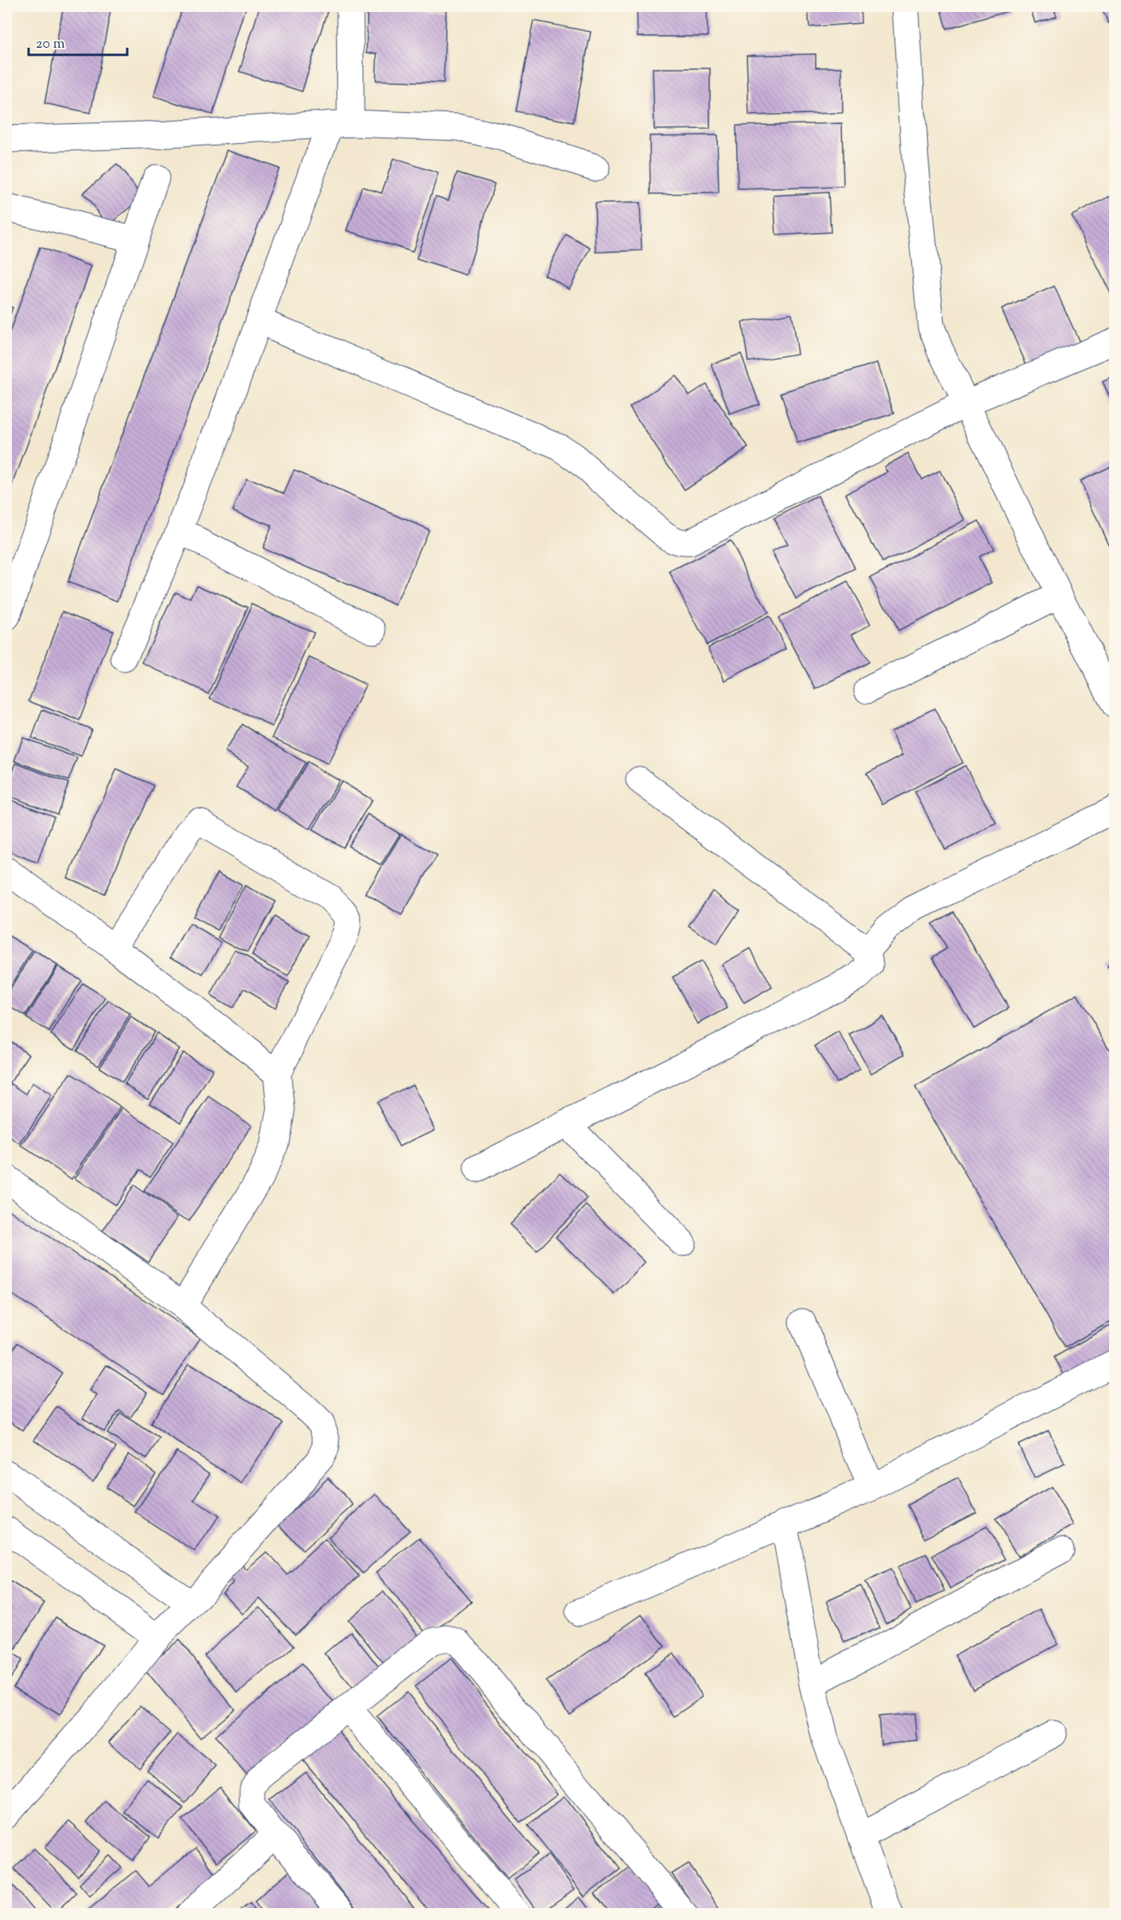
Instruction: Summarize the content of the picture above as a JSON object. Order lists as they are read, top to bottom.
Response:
{
  "scale_bar": "20 m"
}
